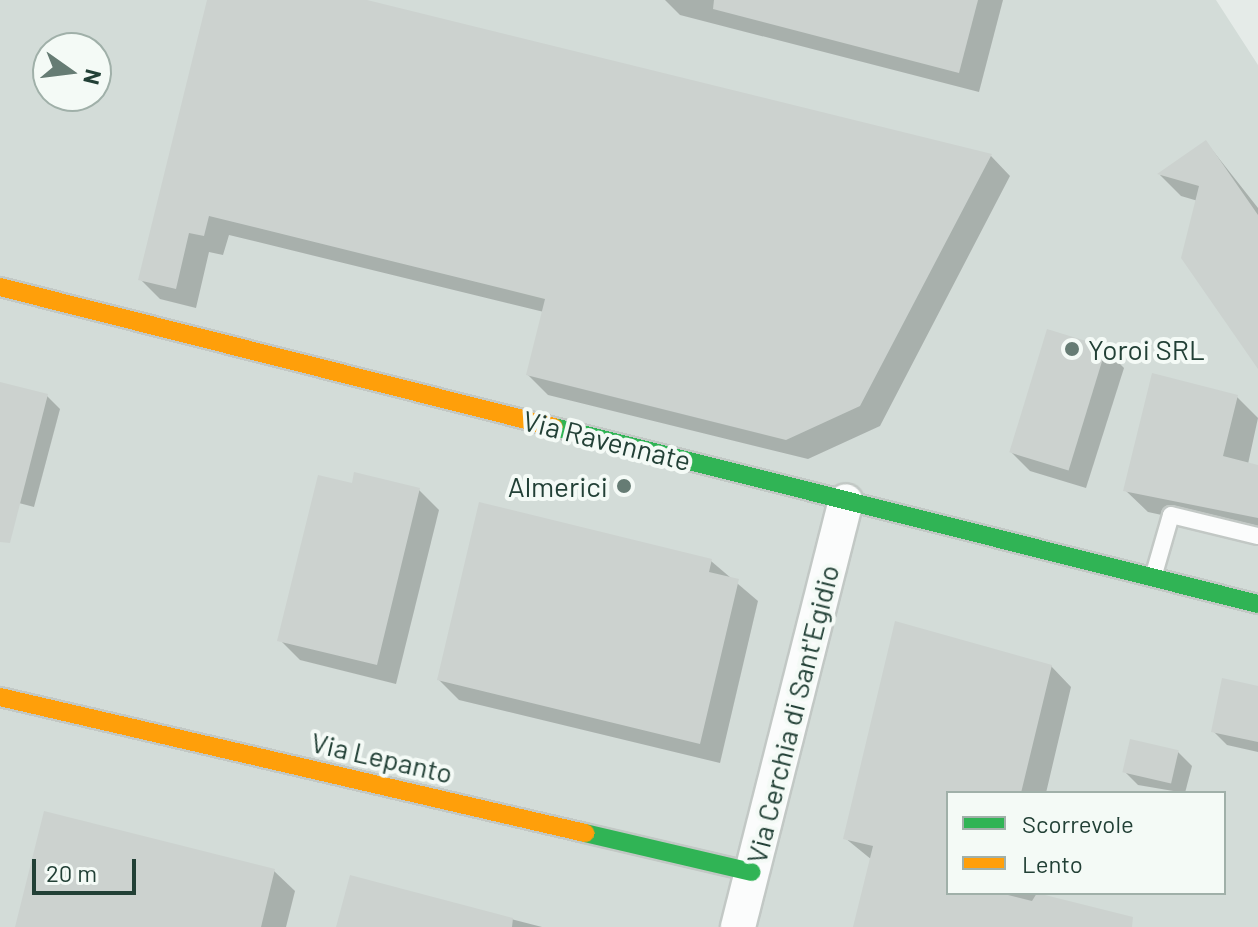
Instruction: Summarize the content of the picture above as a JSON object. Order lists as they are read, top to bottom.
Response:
{
  "streets": {
    "street": ["Via Ravennate", "Via Cerchia di Sant'Egidio", "Via Lepanto"]
  },
  "crossings": [
    ["Via Ravennate", "Via Cerchia di Sant'Egidio"],
    ["Via Cerchia di Sant'Egidio", "Via Lepanto"]
  ],
  "places": ["Yoroi SRL", "Almerici"],
  "legend": ["Scorrevole", "Lento"],
  "scale_bar": "20 m",
  "north": "right"
}
